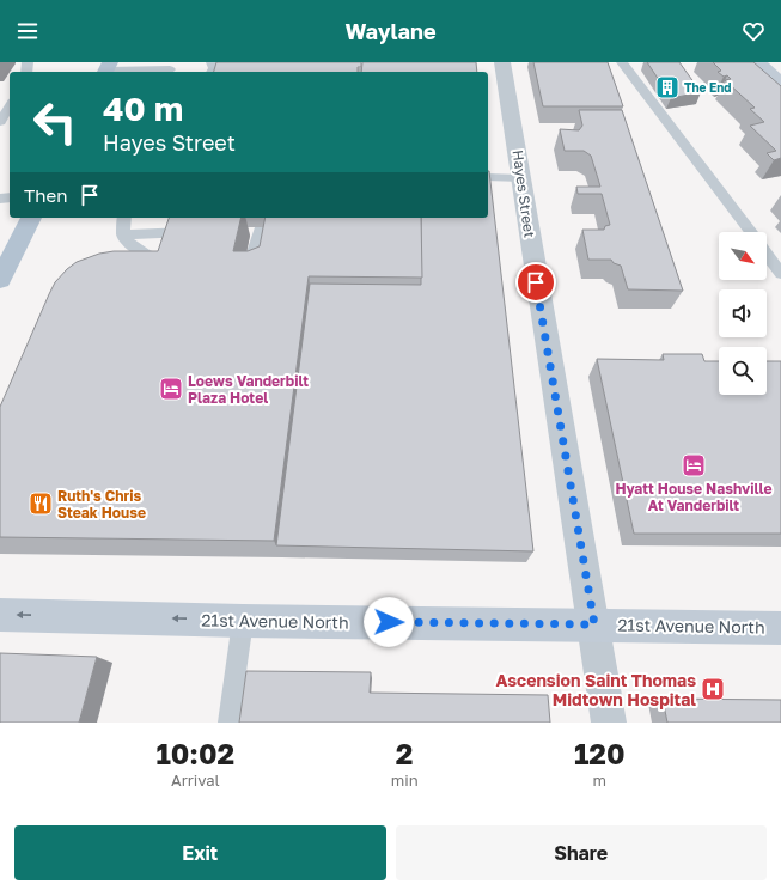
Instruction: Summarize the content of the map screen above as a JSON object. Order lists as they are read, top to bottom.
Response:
{
  "streets": {
    "main road": ["21st Avenue North"],
    "street": ["Hayes Street"]
  },
  "crossings": [
    ["Hayes Street", "21st Avenue North"]
  ],
  "places": {
    "building": ["The End"],
    "hotel": ["Loews Vanderbilt Plaza Hotel", "Hyatt House Nashville At Vanderbilt"],
    "restaurant": ["Ruth's Chris Steak House"],
    "hospital": ["Ascension Saint Thomas Midtown Hospital"]
  },
  "north": "bottom right",
  "page": {
    "header": "Waylane",
    "turn": ["40 m", "Hayes Street"],
    "then": "Then",
    "eta": [
      "10:02",
      "Arrival",
      "2",
      "min",
      "120",
      "m"
    ],
    "buttons": ["Exit", "Share"]
  }
}
